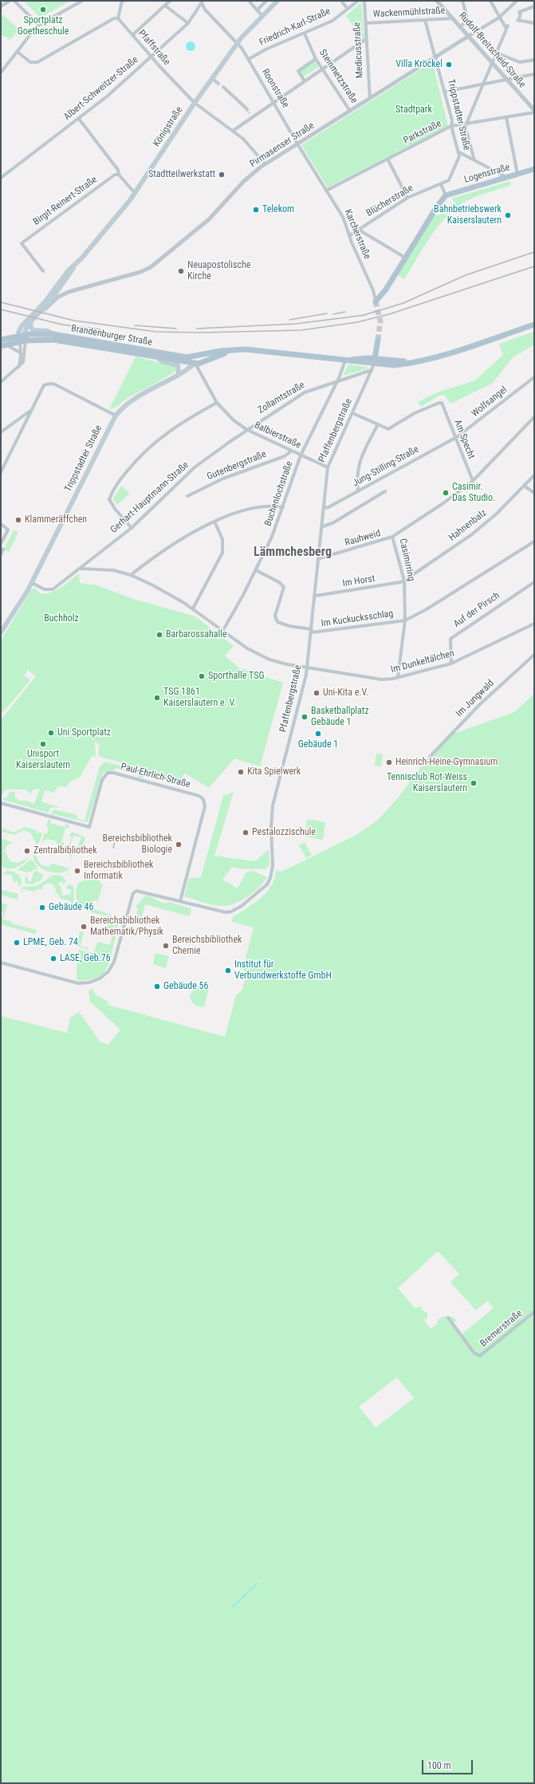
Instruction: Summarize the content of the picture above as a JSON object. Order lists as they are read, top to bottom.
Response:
{
  "streets": {
    "main road": [
      "Trippstadter Straße",
      "Königstraße",
      "Logenstraße",
      "Brandenburger Straße",
      "Zollamtstraße"
    ],
    "street": [
      "Wackenmühlstraße",
      "Friedrich-Karl-Straße",
      "Pfaffstraße",
      "Medicusstraße",
      "Rudolf-Breitscheid-Straße",
      "Steinmetzstraße",
      "Albert-Schweitzer-Straße",
      "Roonstraße",
      "Parkstraße",
      "Pirmasenser Straße",
      "Birgit-Reinert-Straße",
      "Blücherstraße",
      "Karcherstraße",
      "Wolfsangel",
      "Pfaffenbergstraße",
      "Balbierstraße",
      "Am Specht",
      "Gutenbergstraße",
      "Jung-Stilling-Straße",
      "Buchenlochstraße",
      "Gerhart-Hauptmann-Straße",
      "Hahnenbalz",
      "Rauhweid",
      "Casimirring",
      "Im Horst",
      "Auf der Pirsch",
      "Im Kuckucksschlag",
      "Im Dunkeltälchen",
      "Im Jungwald",
      "Paul-Ehrlich-Straße",
      "Bremerstraße"
    ]
  },
  "crossings": [
    ["Wackenmühlstraße", "Medicusstraße"],
    ["Wackenmühlstraße", "Rudolf-Breitscheid-Straße"],
    ["Wackenmühlstraße", "Trippstadter Straße"],
    ["Friedrich-Karl-Straße", "Steinmetzstraße"],
    ["Friedrich-Karl-Straße", "Roonstraße"],
    ["Pfaffstraße", "Albert-Schweitzer-Straße"],
    ["Pfaffstraße", "Königstraße"],
    ["Pfaffstraße", "Pirmasenser Straße"],
    ["Medicusstraße", "Pirmasenser Straße"],
    ["Rudolf-Breitscheid-Straße", "Pirmasenser Straße"],
    ["Steinmetzstraße", "Pirmasenser Straße"],
    ["Albert-Schweitzer-Straße", "Roonstraße"],
    ["Roonstraße", "Königstraße"],
    ["Roonstraße", "Pirmasenser Straße"],
    ["Roonstraße", "Karcherstraße"],
    ["Trippstadter Straße", "Parkstraße"],
    ["Trippstadter Straße", "Pirmasenser Straße"],
    ["Trippstadter Straße", "Blücherstraße"],
    ["Trippstadter Straße", "Brandenburger Straße"],
    ["Trippstadter Straße", "Zollamtstraße"],
    ["Trippstadter Straße", "Pfaffenbergstraße"],
    ["Trippstadter Straße", "Balbierstraße"],
    ["Trippstadter Straße", "Buchenlochstraße"],
    ["Trippstadter Straße", "Gerhart-Hauptmann-Straße"],
    ["Königstraße", "Pirmasenser Straße"],
    ["Königstraße", "Brandenburger Straße"],
    ["Parkstraße", "Karcherstraße"],
    ["Pirmasenser Straße", "Karcherstraße"],
    ["Blücherstraße", "Karcherstraße"],
    ["Brandenburger Straße", "Balbierstraße"],
    ["Zollamtstraße", "Pfaffenbergstraße"],
    ["Zollamtstraße", "Balbierstraße"],
    ["Zollamtstraße", "Buchenlochstraße"],
    ["Zollamtstraße", "Gerhart-Hauptmann-Straße"],
    ["Wolfsangel", "Am Specht"],
    ["Wolfsangel", "Jung-Stilling-Straße"],
    ["Pfaffenbergstraße", "Balbierstraße"],
    ["Pfaffenbergstraße", "Jung-Stilling-Straße"],
    ["Pfaffenbergstraße", "Rauhweid"],
    ["Pfaffenbergstraße", "Im Horst"],
    ["Pfaffenbergstraße", "Im Kuckucksschlag"],
    ["Pfaffenbergstraße", "Im Dunkeltälchen"],
    ["Pfaffenbergstraße", "Paul-Ehrlich-Straße"],
    ["Balbierstraße", "Gutenbergstraße"],
    ["Balbierstraße", "Buchenlochstraße"],
    ["Balbierstraße", "Gerhart-Hauptmann-Straße"],
    ["Am Specht", "Jung-Stilling-Straße"],
    ["Am Specht", "Casimirring"],
    ["Buchenlochstraße", "Im Kuckucksschlag"],
    ["Buchenlochstraße", "Im Dunkeltälchen"],
    ["Gerhart-Hauptmann-Straße", "Im Dunkeltälchen"],
    ["Hahnenbalz", "Casimirring"],
    ["Hahnenbalz", "Im Horst"],
    ["Rauhweid", "Casimirring"],
    ["Casimirring", "Im Horst"],
    ["Casimirring", "Im Kuckucksschlag"],
    ["Casimirring", "Im Dunkeltälchen"],
    ["Auf der Pirsch", "Im Dunkeltälchen"]
  ],
  "districts": ["Lämmchesberg"],
  "parks": ["Stadtpark", "Buchholz"],
  "places": [
    "Sportplatz Goetheschule",
    "Villa Kröckel",
    "Stadtteilwerkstatt",
    "Telekom",
    "Bahnbetriebswerk Kaiserslautern",
    "Neuapostolische Kirche",
    "Casimir. Das Studio.",
    "Klammeräffchen",
    "Barbarossahalle",
    "Sporthalle TSG",
    "Uni-Kita e.V.",
    "TSG 1861 Kaiserslautern e. V.",
    "Basketballplatz Gebäude 1",
    "Uni Sportplatz",
    "Gebäude 1",
    "Unisport Kaiserslautern",
    "Heinrich-Heine-Gymnasium",
    "Kita Spielwerk",
    "Tennisclub Rot-Weiss Kaiserslautern",
    "Pestalozzischule",
    "Bereichsbibliothek Biologie",
    "Zentralbibliothek",
    "Bereichsbibliothek Informatik",
    "Gebäude 46",
    "Bereichsbibliothek Mathematik/Physik",
    "LPME, Geb. 74",
    "Bereichsbibliothek Chemie",
    "LASE, Geb.76",
    "Institut für Verbundwerkstoffe GmbH",
    "Gebäude 56"
  ],
  "scale_bar": "100 m"
}
